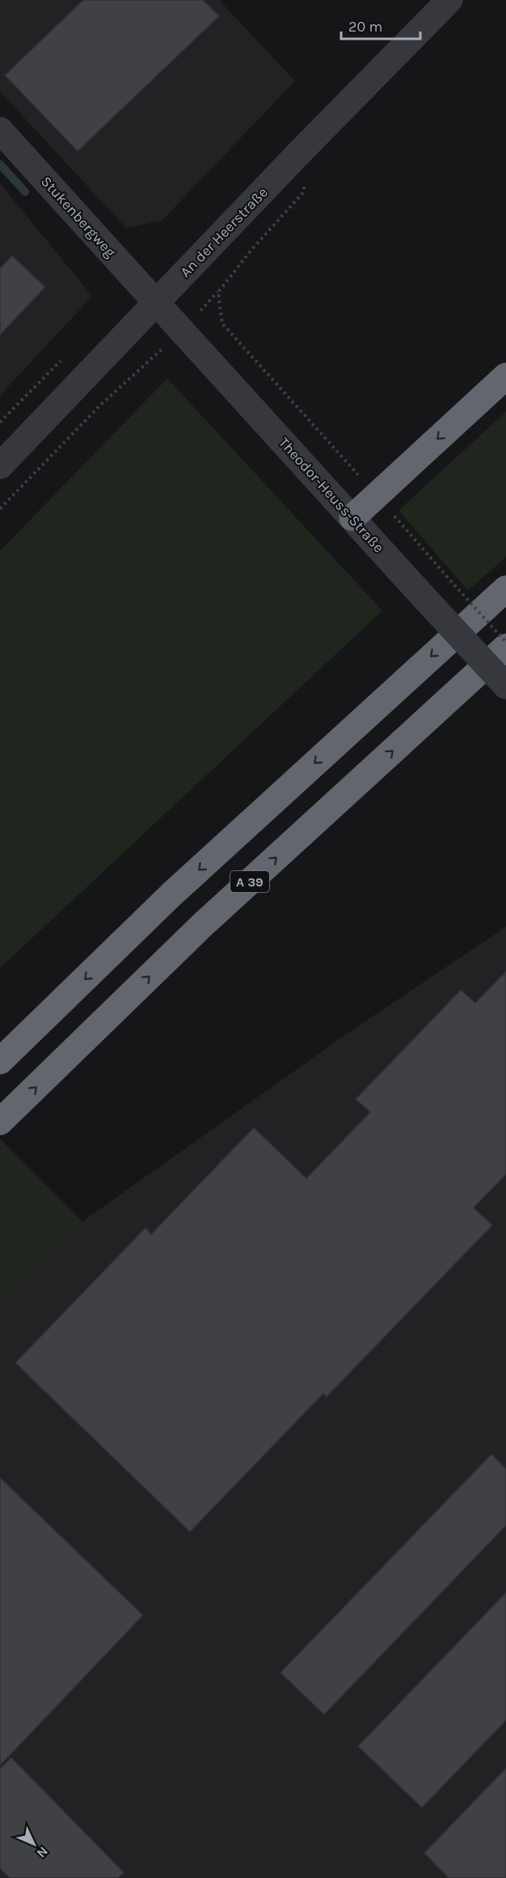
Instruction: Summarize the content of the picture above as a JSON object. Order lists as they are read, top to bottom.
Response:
{
  "streets": {
    "highway": ["A 39"],
    "street": ["Stukenbergweg", "An der Heerstraße", "Theodor-Heuss-Straße"]
  },
  "crossings": [
    ["Stukenbergweg", "An der Heerstraße"],
    ["Stukenbergweg", "Theodor-Heuss-Straße"],
    ["An der Heerstraße", "Theodor-Heuss-Straße"]
  ],
  "scale_bar": "20 m",
  "north": "bottom right"
}
